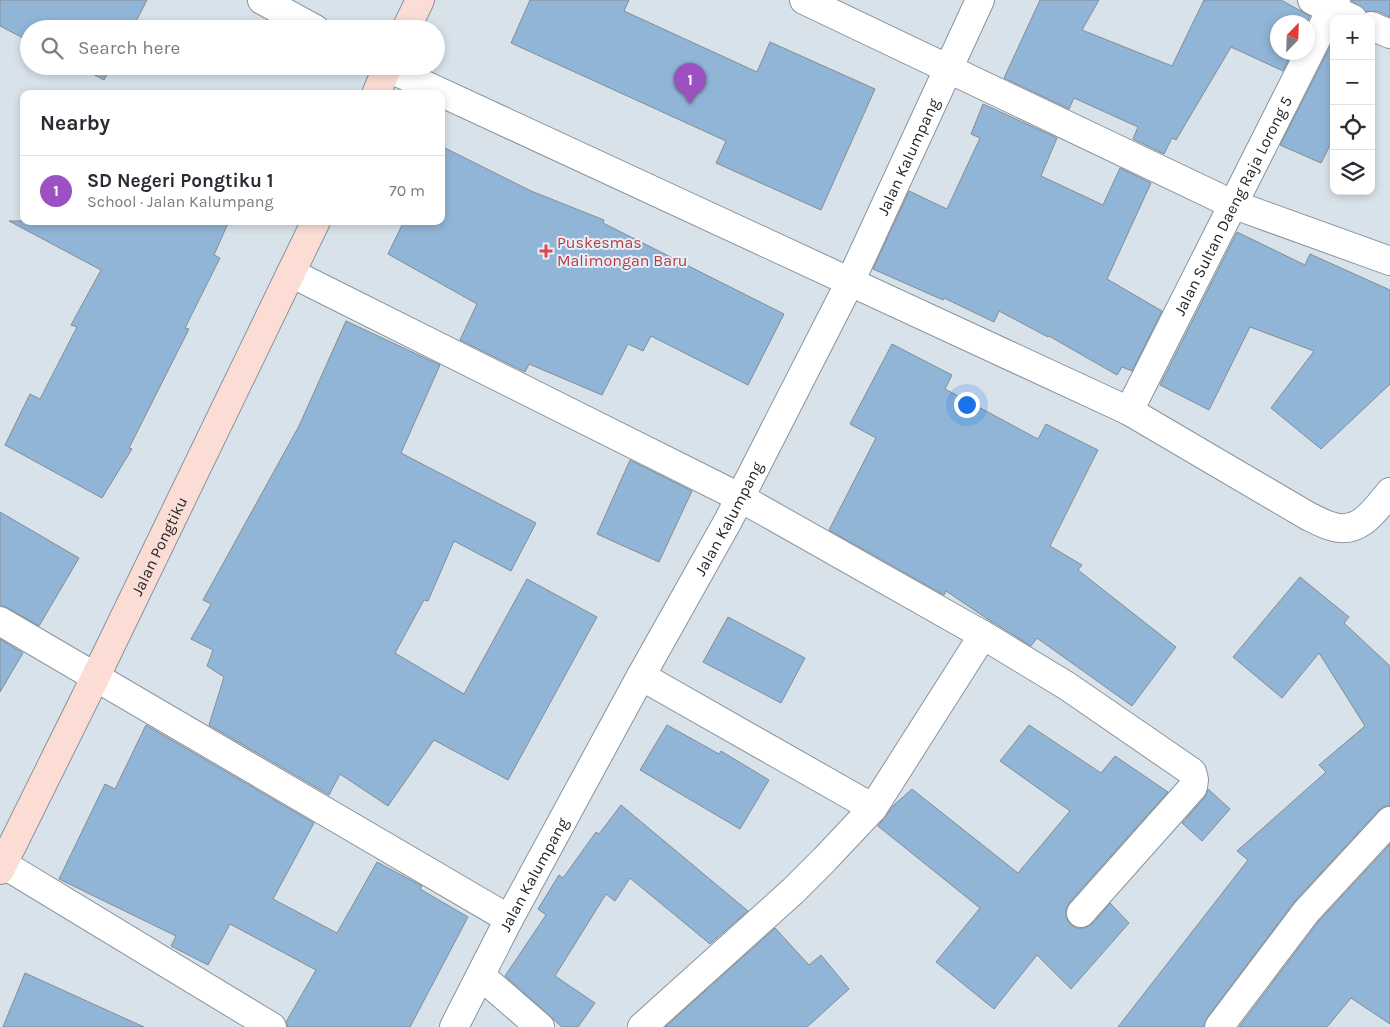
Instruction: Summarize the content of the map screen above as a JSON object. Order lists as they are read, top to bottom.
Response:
{
  "streets": {
    "street": ["Jalan Kalumpang", "Jalan Sultan Daeng Raja Lorong 5", "Jalan Pongtiku"]
  },
  "places": {
    "health": ["Puskesmas Malimongan Baru"]
  },
  "north": "top right",
  "page": {
    "map_buttons": ["+", "−"],
    "search": "Search here",
    "pins": "1",
    "heading": "Nearby",
    "list": [
      {
        "mark": "1",
        "name": "SD Negeri Pongtiku 1",
        "note": "School · Jalan Kalumpang",
        "value": "70 m"
      }
    ]
  }
}
